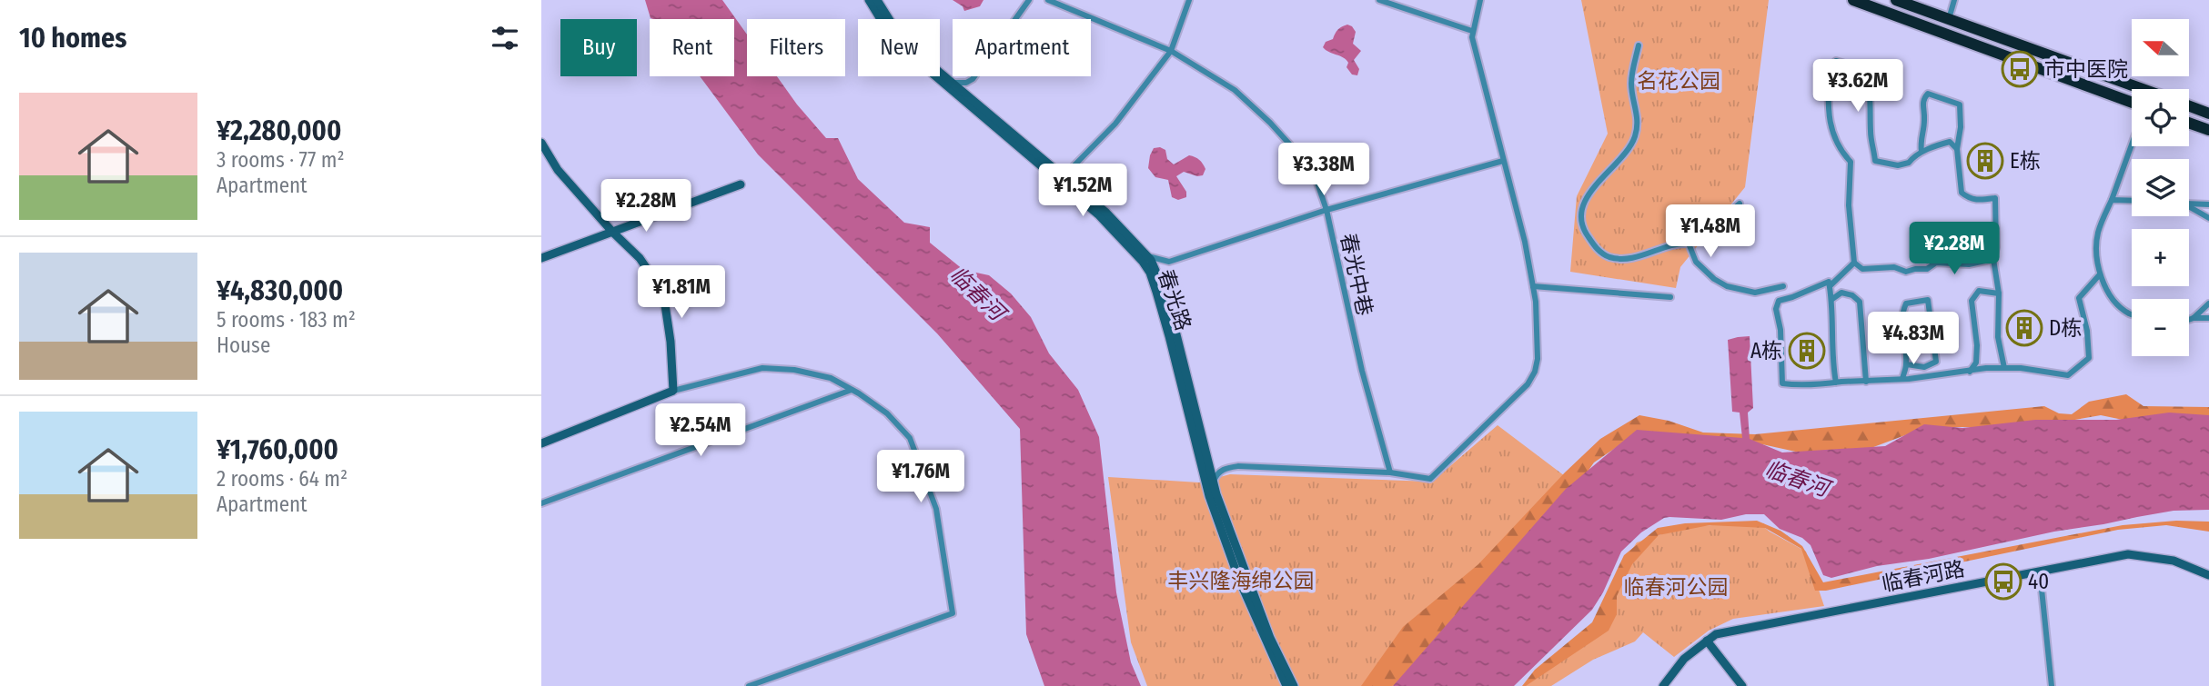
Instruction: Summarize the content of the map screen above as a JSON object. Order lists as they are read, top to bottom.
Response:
{
  "streets": {
    "main road": ["春光路", "临春河路"],
    "street": ["春光中巷"]
  },
  "water": ["临春河"],
  "parks": ["名花公园", "丰兴隆海绵公园", "临春河公园"],
  "places": {
    "bus stop": ["市中医院", "40"],
    "building": ["E栋", "D栋", "A栋"]
  },
  "north": "left",
  "page": {
    "heading": "10 homes",
    "map_buttons": ["+", "−"],
    "chip": [
      "Buy",
      "Rent",
      "Filters",
      "New",
      "Apartment"
    ],
    "price": [
      "¥3.62M",
      "¥3.38M",
      "¥1.52M",
      "¥2.28M",
      "¥1.48M",
      "¥2.28M",
      "¥1.81M",
      "¥4.83M",
      "¥2.54M",
      "¥1.76M"
    ],
    "list": [
      {
        "name": "¥2,280,000",
        "note": "3 rooms · 77 m² · Apartment"
      },
      {
        "name": "¥4,830,000",
        "note": "5 rooms · 183 m² · House"
      },
      {
        "name": "¥1,760,000",
        "note": "2 rooms · 64 m² · Apartment"
      }
    ]
  }
}
